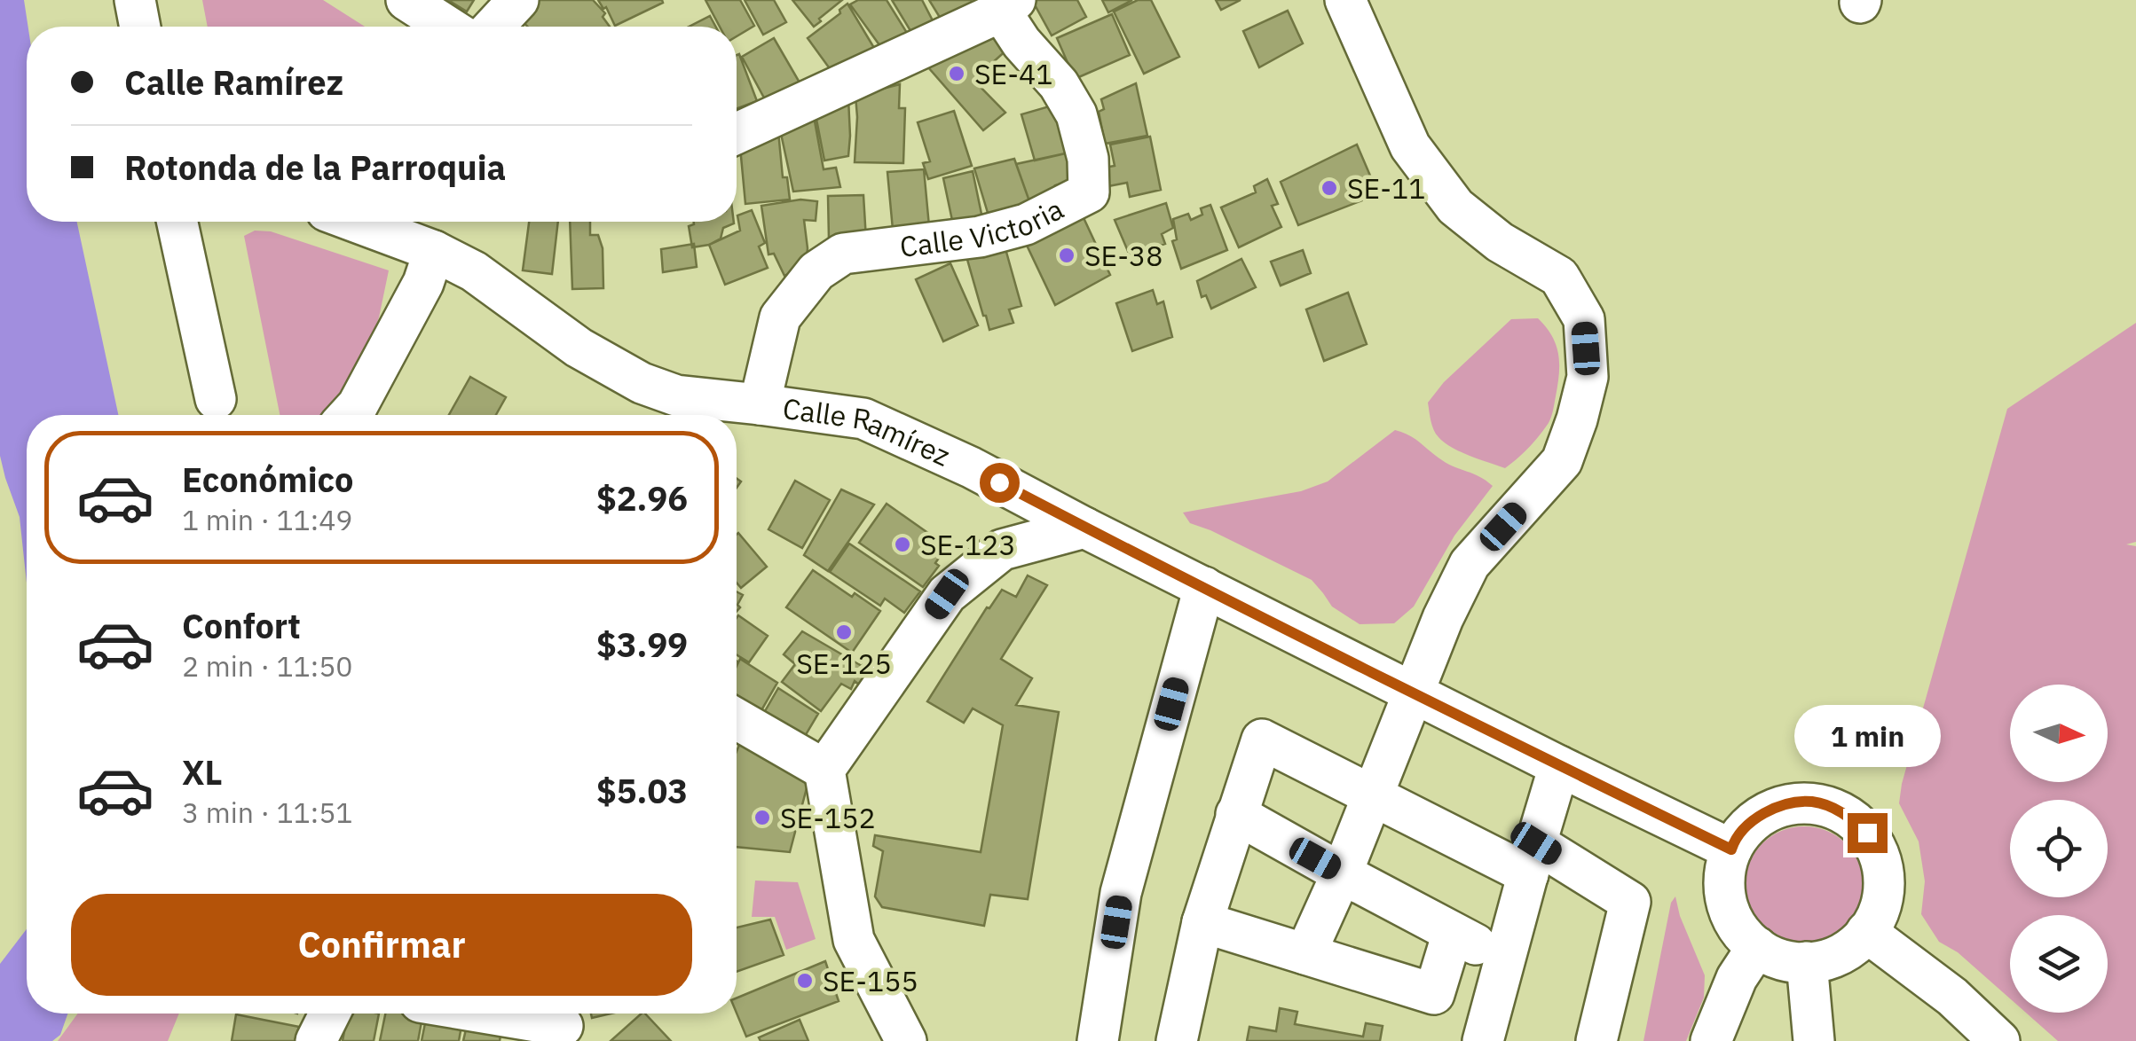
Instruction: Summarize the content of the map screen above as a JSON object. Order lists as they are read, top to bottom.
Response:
{
  "streets": {
    "street": ["Calle Victoria", "Calle Ramírez"]
  },
  "crossings": [
    ["Calle Victoria", "Calle Ramírez"]
  ],
  "places": [
    "SE-41",
    "SE-11",
    "SE-38",
    "SE-123",
    "SE-125",
    "SE-152",
    "SE-155"
  ],
  "north": "right",
  "page": {
    "banner": ["Calle Ramírez", "Rotonda de la Parroquia"],
    "list": [
      {
        "name": "Económico",
        "note": "1 min · 11:49",
        "value": "$2.96"
      },
      {
        "name": "Confort",
        "note": "2 min · 11:50",
        "value": "$3.99"
      },
      {
        "name": "XL",
        "note": "3 min · 11:51",
        "value": "$5.03"
      }
    ],
    "bubble": "1 min",
    "buttons": "Confirmar"
  }
}
